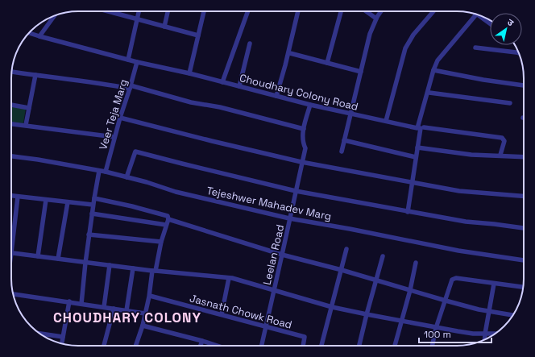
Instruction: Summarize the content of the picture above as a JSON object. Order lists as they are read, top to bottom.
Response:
{
  "streets": {
    "street": [
      "Choudhary Colony Road",
      "Veer Teja Marg",
      "Tejeshwer Mahadev Marg",
      "Leelan Road",
      "Jasnath Chowk Road"
    ]
  },
  "crossings": [
    ["Choudhary Colony Road", "Veer Teja Marg"],
    ["Choudhary Colony Road", "Leelan Road"],
    ["Veer Teja Marg", "Tejeshwer Mahadev Marg"],
    ["Tejeshwer Mahadev Marg", "Leelan Road"],
    ["Leelan Road", "Jasnath Chowk Road"]
  ],
  "districts": ["CHOUDHARY COLONY"],
  "scale_bar": "100 m",
  "north": "top right"
}
